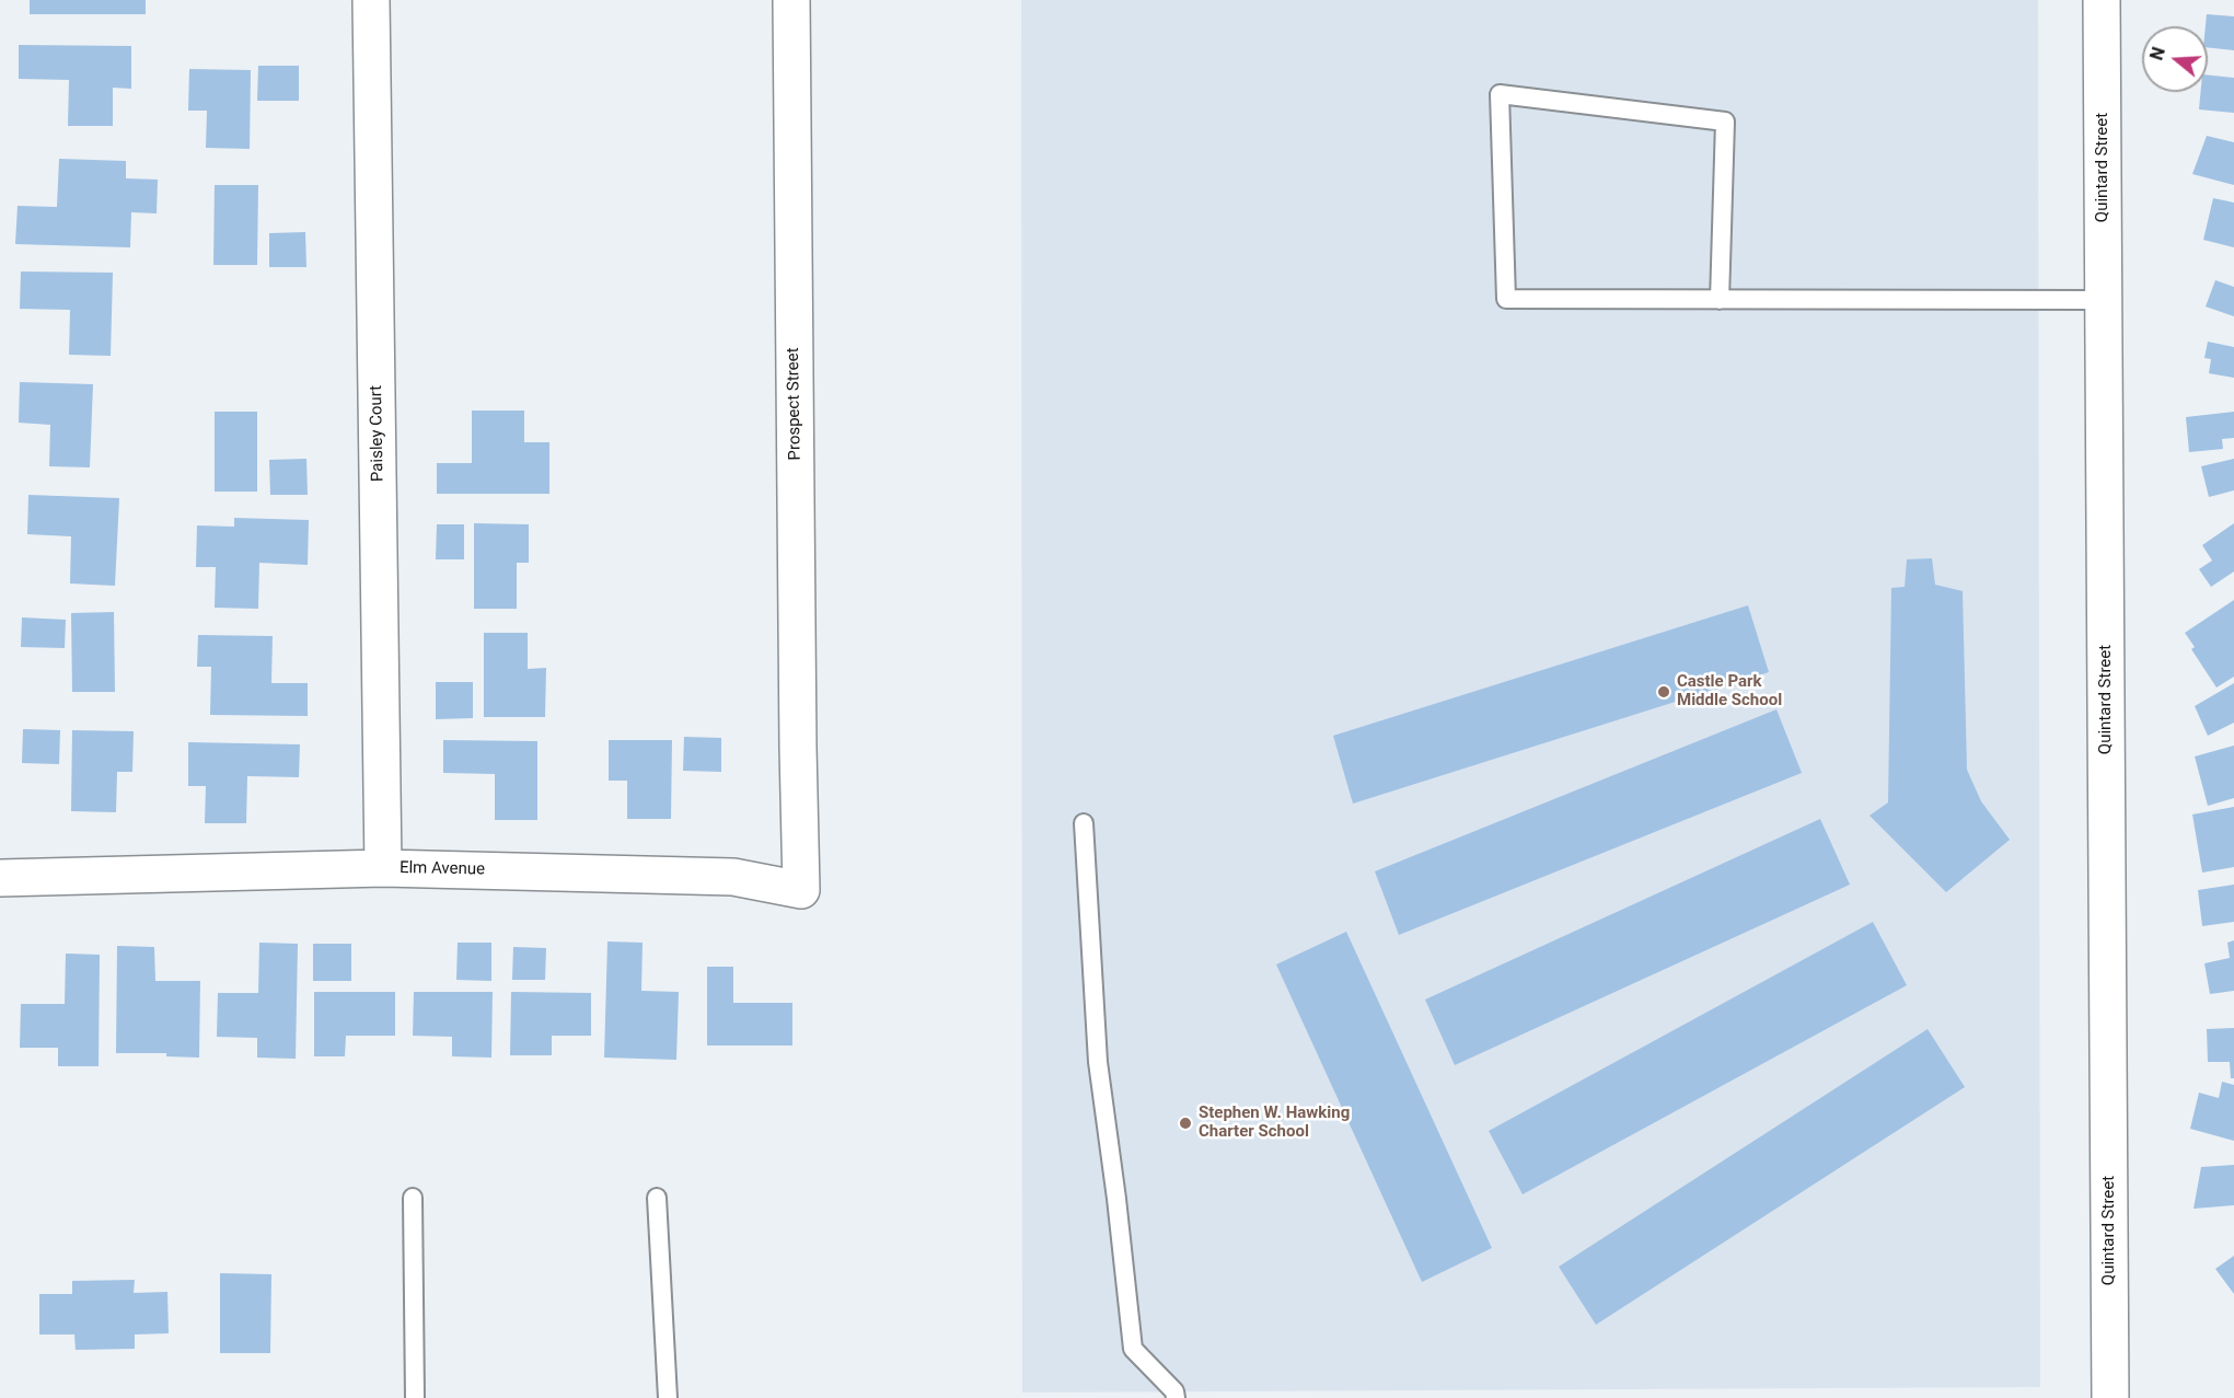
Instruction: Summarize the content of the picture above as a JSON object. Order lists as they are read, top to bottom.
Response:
{
  "streets": {
    "street": [
      "Quintard Street",
      "Prospect Street",
      "Paisley Court",
      "Elm Avenue"
    ]
  },
  "crossings": [
    ["Prospect Street", "Elm Avenue"],
    ["Paisley Court", "Elm Avenue"]
  ],
  "places": ["Castle Park Middle School", "Stephen W. Hawking Charter School"],
  "north": "left"
}
